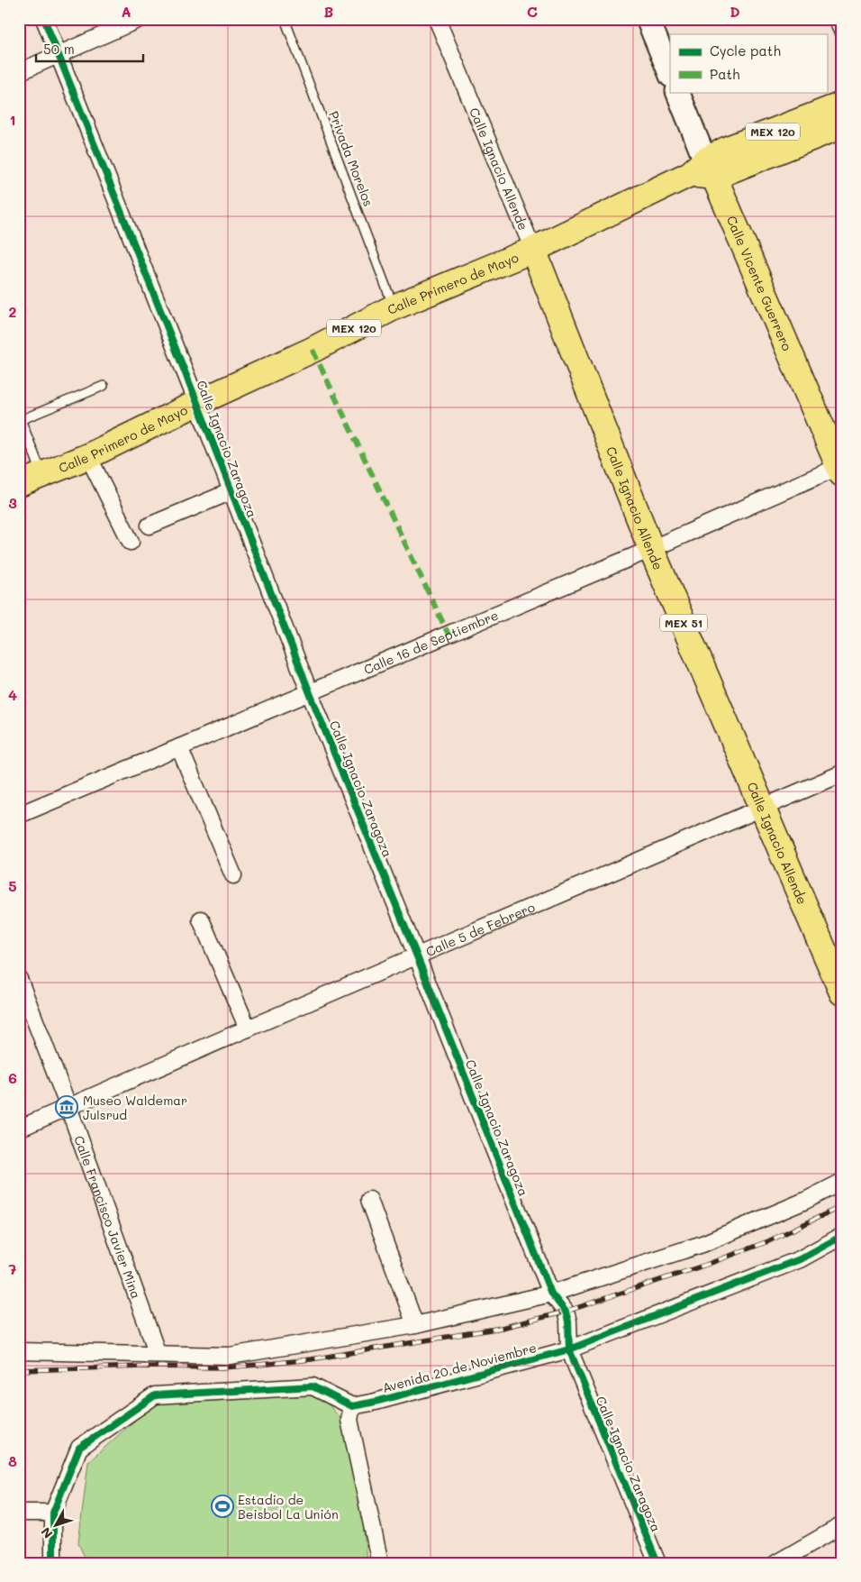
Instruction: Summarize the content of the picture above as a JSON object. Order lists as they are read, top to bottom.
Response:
{
  "streets": {
    "main road": [
      "MEX 120",
      "Calle Ignacio Allende",
      "Calle Vicente Guerrero",
      "Calle Primero de Mayo",
      "MEX 51"
    ],
    "street": [
      "Calle Ignacio Zaragoza",
      "Calle 16 de Septiembre",
      "Calle 5 de Febrero",
      "Calle Francisco Javier Mina",
      "Avenida 20 de Noviembre"
    ],
    "lane": ["Privada Morelos"]
  },
  "crossings": [
    ["Privada Morelos", "Calle Primero de Mayo"],
    ["Calle Ignacio Allende", "Calle Primero de Mayo"],
    ["Calle Ignacio Allende", "Calle 16 de Septiembre"],
    ["Calle Ignacio Allende", "Calle 5 de Febrero"],
    ["Calle Vicente Guerrero", "Calle Primero de Mayo"],
    ["Calle Vicente Guerrero", "Calle 16 de Septiembre"],
    ["Calle Primero de Mayo", "Calle Ignacio Zaragoza"],
    ["Calle Ignacio Zaragoza", "Calle 16 de Septiembre"],
    ["Calle Ignacio Zaragoza", "Calle 5 de Febrero"],
    ["Calle Ignacio Zaragoza", "Avenida 20 de Noviembre"],
    ["Calle 5 de Febrero", "Calle Francisco Javier Mina"]
  ],
  "places": {
    "museum": ["Museo Waldemar Julsrud"],
    "sports": ["Estadio de Beisbol La Unión"]
  },
  "legend": ["Cycle path", "Path"],
  "scale_bar": "50 m",
  "north": "bottom left",
  "grid": {
    "columns": [
      "A",
      "B",
      "C",
      "D"
    ],
    "rows": [
      "1",
      "2",
      "3",
      "4",
      "5",
      "6",
      "7",
      "8"
    ]
  }
}
